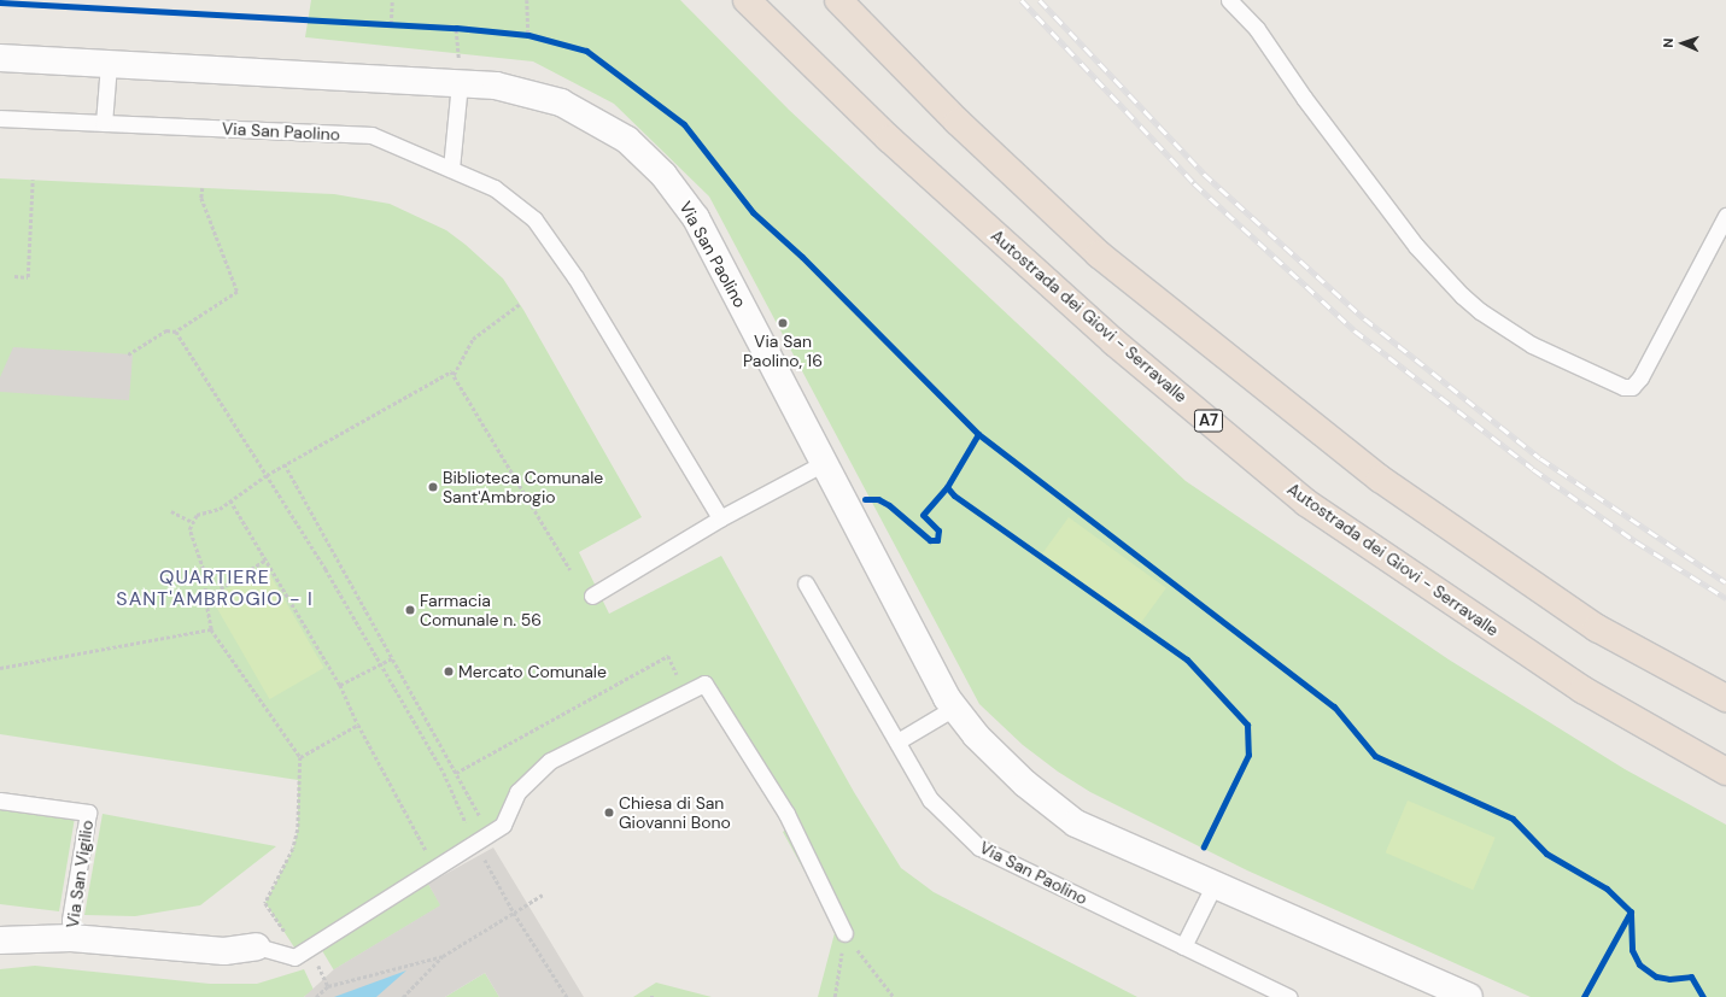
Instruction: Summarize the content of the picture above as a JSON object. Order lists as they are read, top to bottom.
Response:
{
  "streets": {
    "highway": ["Autostrada dei Giovi - Serravalle", "A7"],
    "street": ["Via San Paolino", "Via San Vigilio"]
  },
  "districts": ["QUARTIERE SANT'AMBROGIO - I"],
  "places": [
    "Via San Paolino, 16",
    "Biblioteca Comunale Sant'Ambrogio",
    "Farmacia Comunale n. 56",
    "Mercato Comunale",
    "Chiesa di San Giovanni Bono"
  ],
  "north": "left"
}
